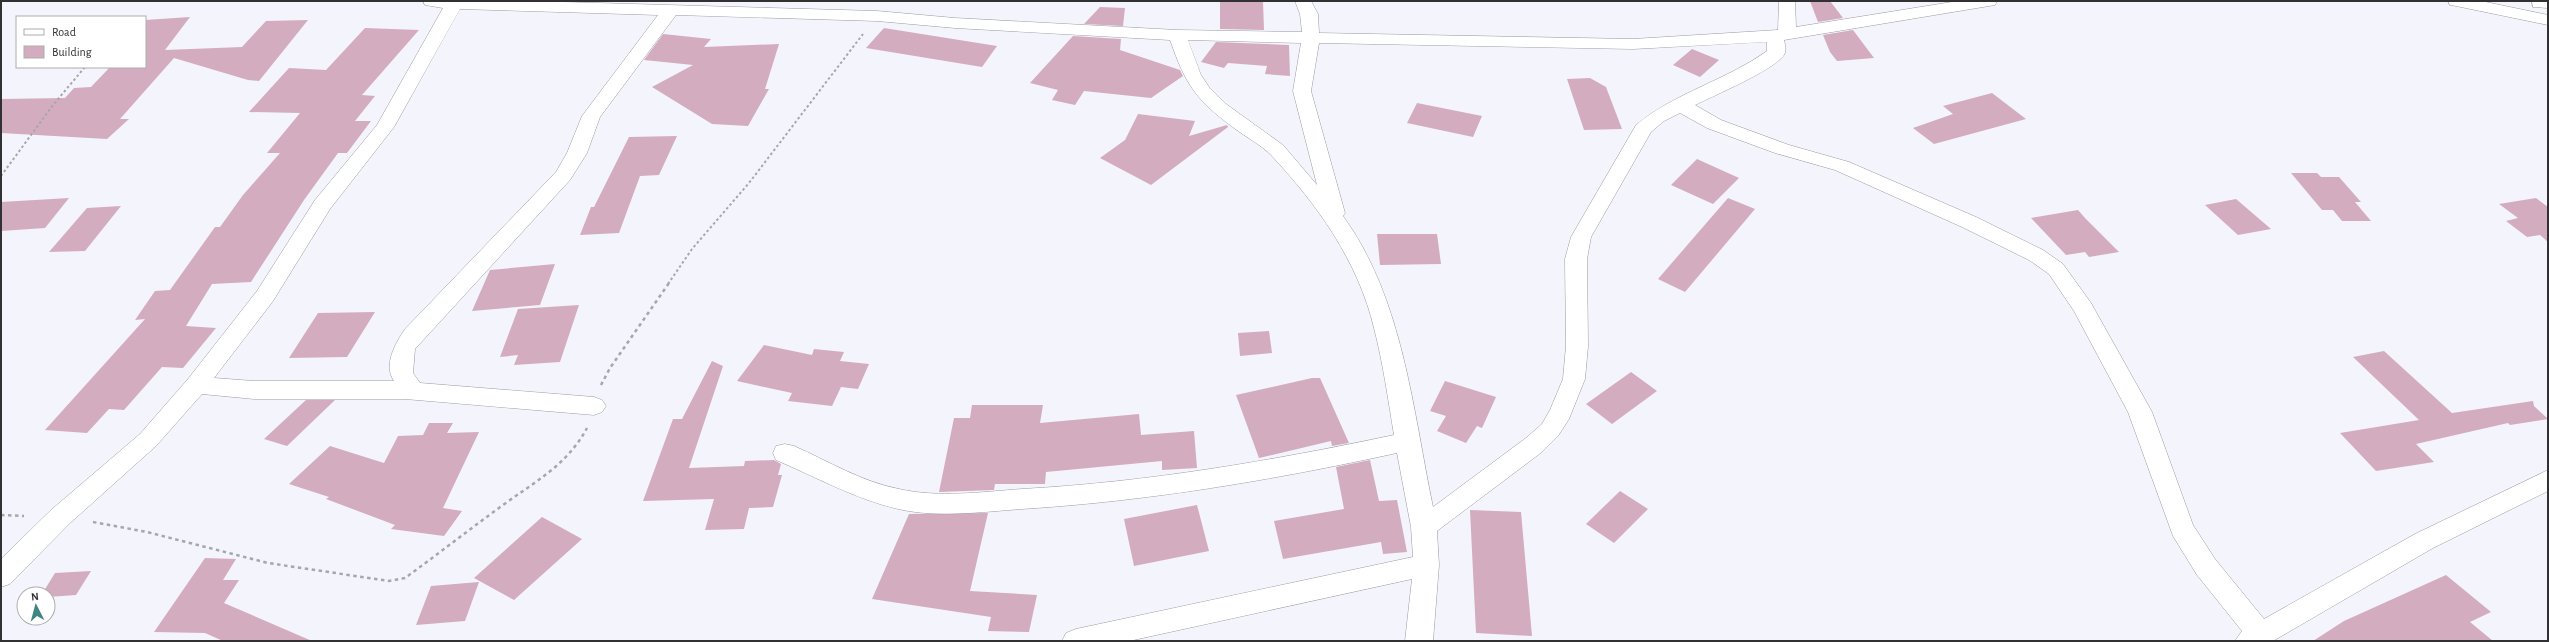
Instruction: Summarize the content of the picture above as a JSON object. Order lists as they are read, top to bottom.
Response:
{
  "legend": ["Road", "Building"],
  "north": "top"
}
